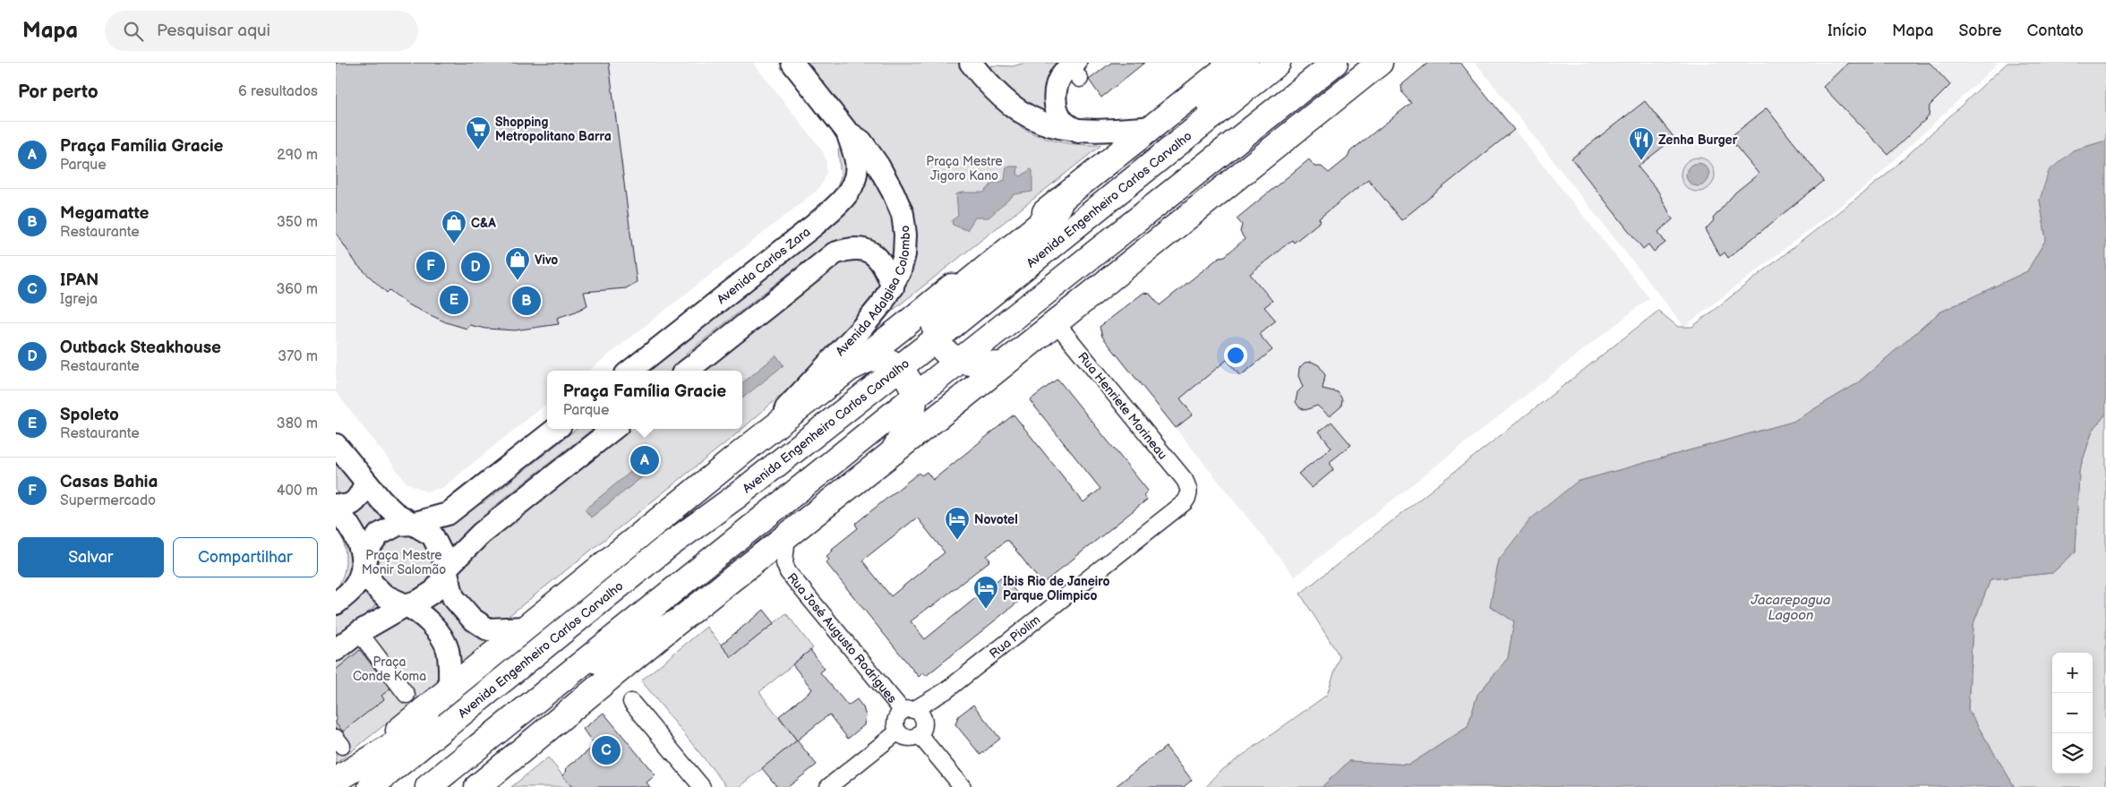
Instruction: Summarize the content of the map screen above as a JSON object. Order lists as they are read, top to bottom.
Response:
{
  "streets": {
    "main road": ["Avenida Engenheiro Carlos Carvalho"],
    "street": [
      "Avenida Carlos Zara",
      "Avenida Adalgisa Colombo",
      "Rua Henriete Morineau",
      "Rua José Augusto Rodrigues",
      "Rua Piolim"
    ]
  },
  "crossings": [
    ["Avenida Carlos Zara", "Avenida Adalgisa Colombo"],
    ["Rua Henriete Morineau", "Rua Piolim"],
    ["Rua José Augusto Rodrigues", "Rua Piolim"]
  ],
  "water": ["Jacarepagua Lagoon"],
  "parks": ["Praça Mestre Jigoro Kano", "Praça Mestre Monir Salomão", "Praça Conde Koma"],
  "places": {
    "supermarket": ["Shopping Metropolitano Barra"],
    "restaurant": ["Zenha Burger"],
    "shop": ["C&A", "Vivo"],
    "hotel": ["Novotel", "Ibis Rio de Janeiro Parque Olimpico"]
  },
  "page": {
    "header": "Mapa",
    "search": "Pesquisar aqui",
    "nav": [
      "Início",
      "Mapa",
      "Sobre",
      "Contato"
    ],
    "heading": ["Por perto", "6 resultados"],
    "list": [
      {
        "mark": "A",
        "name": "Praça Família Gracie",
        "note": "Parque",
        "value": "290 m"
      },
      {
        "mark": "B",
        "name": "Megamatte",
        "note": "Restaurante",
        "value": "350 m"
      },
      {
        "mark": "C",
        "name": "IPAN",
        "note": "Igreja",
        "value": "360 m"
      },
      {
        "mark": "D",
        "name": "Outback Steakhouse",
        "note": "Restaurante",
        "value": "370 m"
      },
      {
        "mark": "E",
        "name": "Spoleto",
        "note": "Restaurante",
        "value": "380 m"
      },
      {
        "mark": "F",
        "name": "Casas Bahia",
        "note": "Supermercado",
        "value": "400 m"
      }
    ],
    "pins": [
      "F",
      "D",
      "E",
      "B",
      "A",
      "C"
    ],
    "popup": ["Praça Família Gracie", "Parque"],
    "buttons": ["Salvar", "Compartilhar"],
    "map_buttons": ["+", "−"]
  }
}
